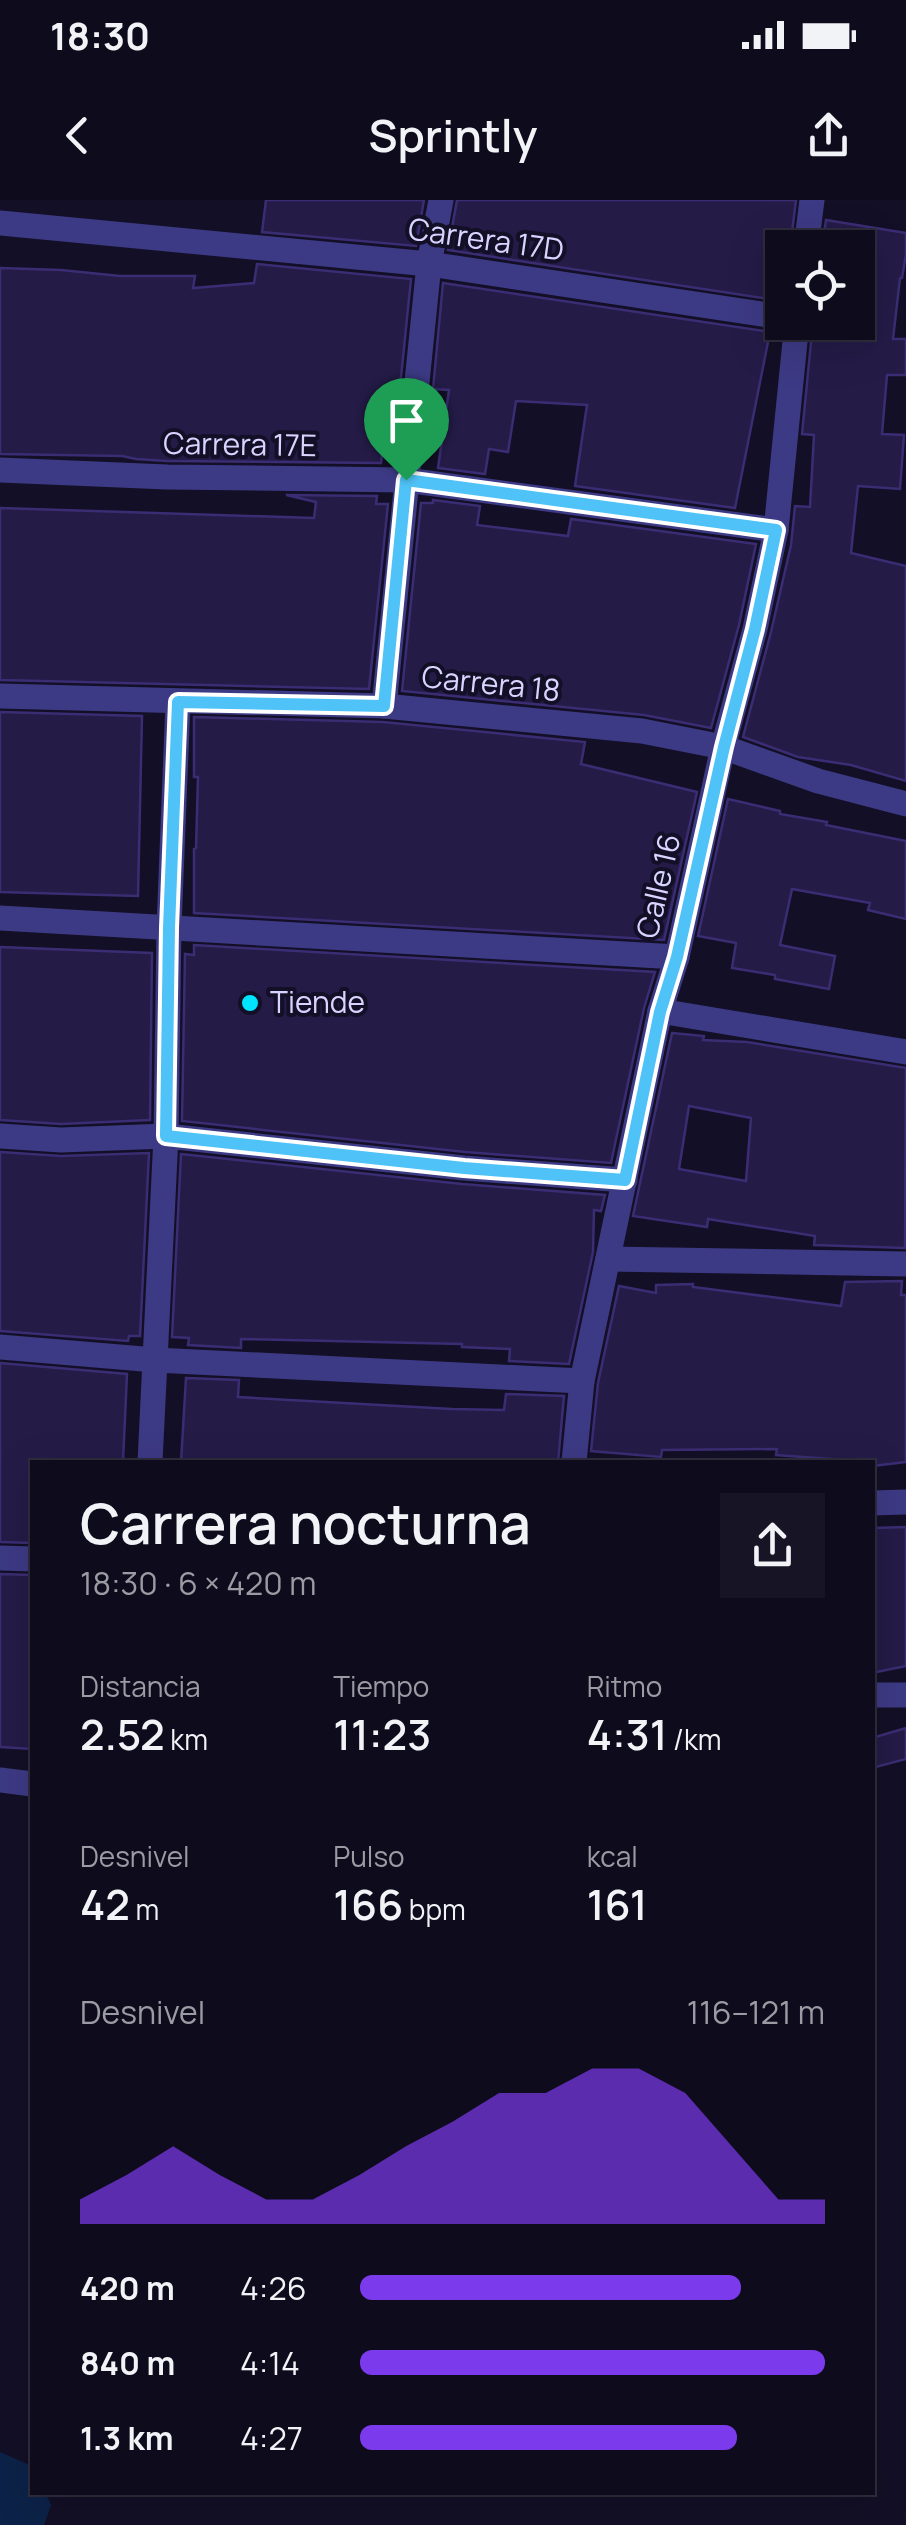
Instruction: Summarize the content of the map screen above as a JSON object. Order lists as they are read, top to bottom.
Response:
{
  "streets": {
    "street": [
      "Carrera 17D",
      "Carrera 17E",
      "Carrera 18",
      "Calle 16"
    ]
  },
  "crossings": [
    ["Carrera 17E", "Calle 16"],
    ["Carrera 18", "Calle 16"]
  ],
  "places": ["Tiende"],
  "page": {
    "status": "18:30",
    "header": "Sprintly",
    "heading": ["Carrera nocturna", "18:30 · 6 × 420 m"],
    "stats": [
      ["Distancia", "2.52 km"],
      ["Tiempo", "11:23"],
      ["Ritmo", "4:31 /km"],
      ["Desnivel", "42 m"],
      ["Pulso", "166 bpm"],
      ["kcal", "161"]
    ],
    "chart": ["Desnivel", "116–121 m"],
    "list": [
      {
        "name": "420 m",
        "note": "4:26"
      },
      {
        "name": "840 m",
        "note": "4:14"
      },
      {
        "name": "1.3 km",
        "note": "4:27"
      }
    ]
  }
}
